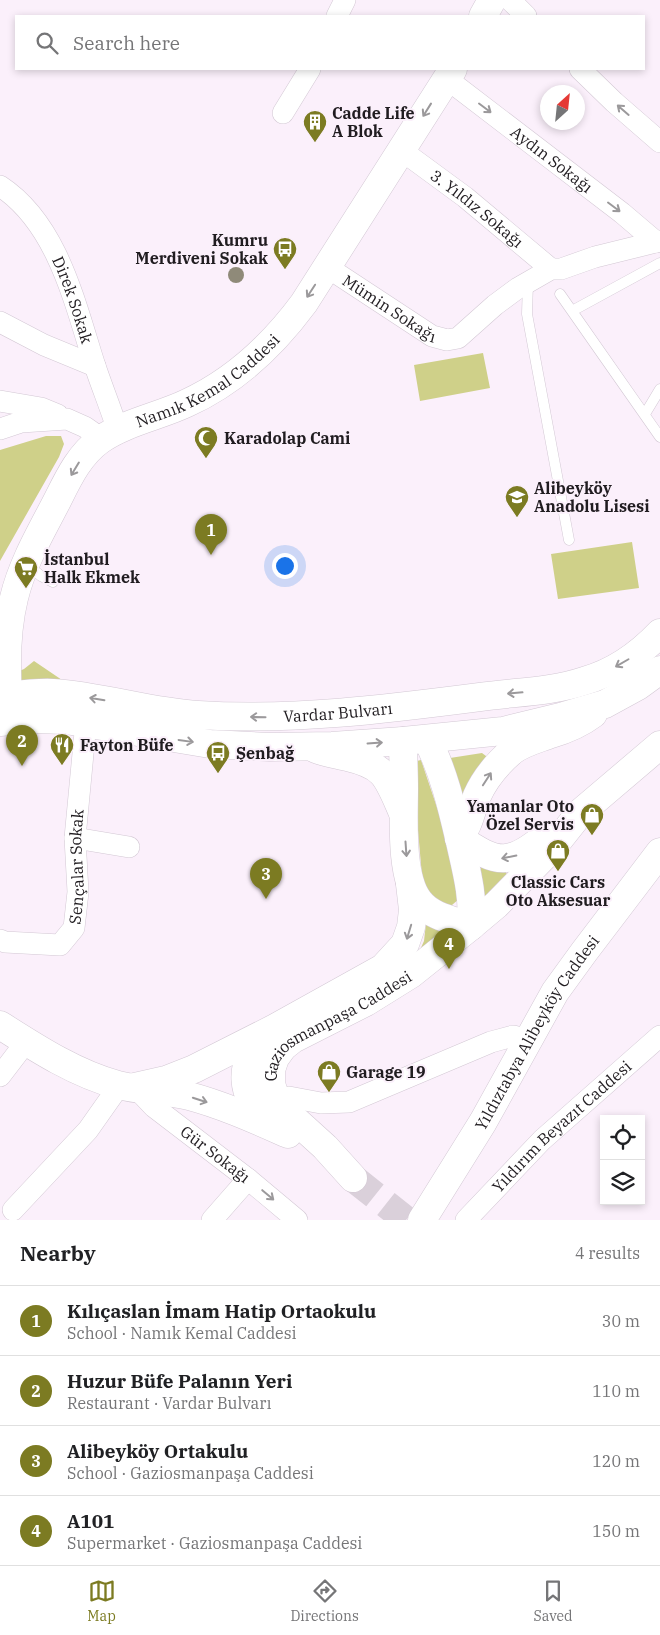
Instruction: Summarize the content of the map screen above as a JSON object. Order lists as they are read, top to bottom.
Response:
{
  "streets": {
    "main road": [
      "Namık Kemal Caddesi",
      "Vardar Bulvarı",
      "Gaziosmanpaşa Caddesi",
      "Yıldıztabya Alibeyköy Caddesi"
    ],
    "street": [
      "Aydın Sokağı",
      "3. Yıldız Sokağı",
      "Direk Sokak",
      "Mümin Sokağı",
      "Sençalar Sokak",
      "Yıldırım Beyazıt Caddesi",
      "Gür Sokağı"
    ]
  },
  "crossings": [
    ["Aydın Sokağı", "Mümin Sokağı"],
    ["Aydın Sokağı", "Namık Kemal Caddesi"],
    ["3. Yıldız Sokağı", "Mümin Sokağı"],
    ["3. Yıldız Sokağı", "Namık Kemal Caddesi"],
    ["Direk Sokak", "Namık Kemal Caddesi"],
    ["Mümin Sokağı", "Namık Kemal Caddesi"],
    ["Namık Kemal Caddesi", "Vardar Bulvarı"],
    ["Vardar Bulvarı", "Sençalar Sokak"],
    ["Vardar Bulvarı", "Gaziosmanpaşa Caddesi"],
    ["Gaziosmanpaşa Caddesi", "Gür Sokağı"]
  ],
  "one_way": ["Namık Kemal Caddesi"],
  "places": {
    "building": ["Cadde Life A Blok"],
    "bus stop": ["Kumru Merdiveni Sokak", "Şenbağ"],
    "mosque": ["Karadolap Cami"],
    "school or university": ["Alibeyköy Anadolu Lisesi"],
    "supermarket": ["İstanbul Halk Ekmek"],
    "restaurant": ["Fayton Büfe"],
    "shop": ["Yamanlar Oto Özel Servis", "Classic Cars Oto Aksesuar", "Garage 19"]
  },
  "north": "top right",
  "page": {
    "search": "Search here",
    "pins": [
      "1",
      "2",
      "3",
      "4"
    ],
    "heading": ["Nearby", "4 results"],
    "list": [
      {
        "mark": "1",
        "name": "Kılıçaslan İmam Hatip Ortaokulu",
        "note": "School · Namık Kemal Caddesi",
        "value": "30 m"
      },
      {
        "mark": "2",
        "name": "Huzur Büfe Palanın Yeri",
        "note": "Restaurant · Vardar Bulvarı",
        "value": "110 m"
      },
      {
        "mark": "3",
        "name": "Alibeyköy Ortakulu",
        "note": "School · Gaziosmanpaşa Caddesi",
        "value": "120 m"
      },
      {
        "mark": "4",
        "name": "A101",
        "note": "Supermarket · Gaziosmanpaşa Caddesi",
        "value": "150 m"
      }
    ],
    "nav": ["Map", "Directions", "Saved"]
  }
}
